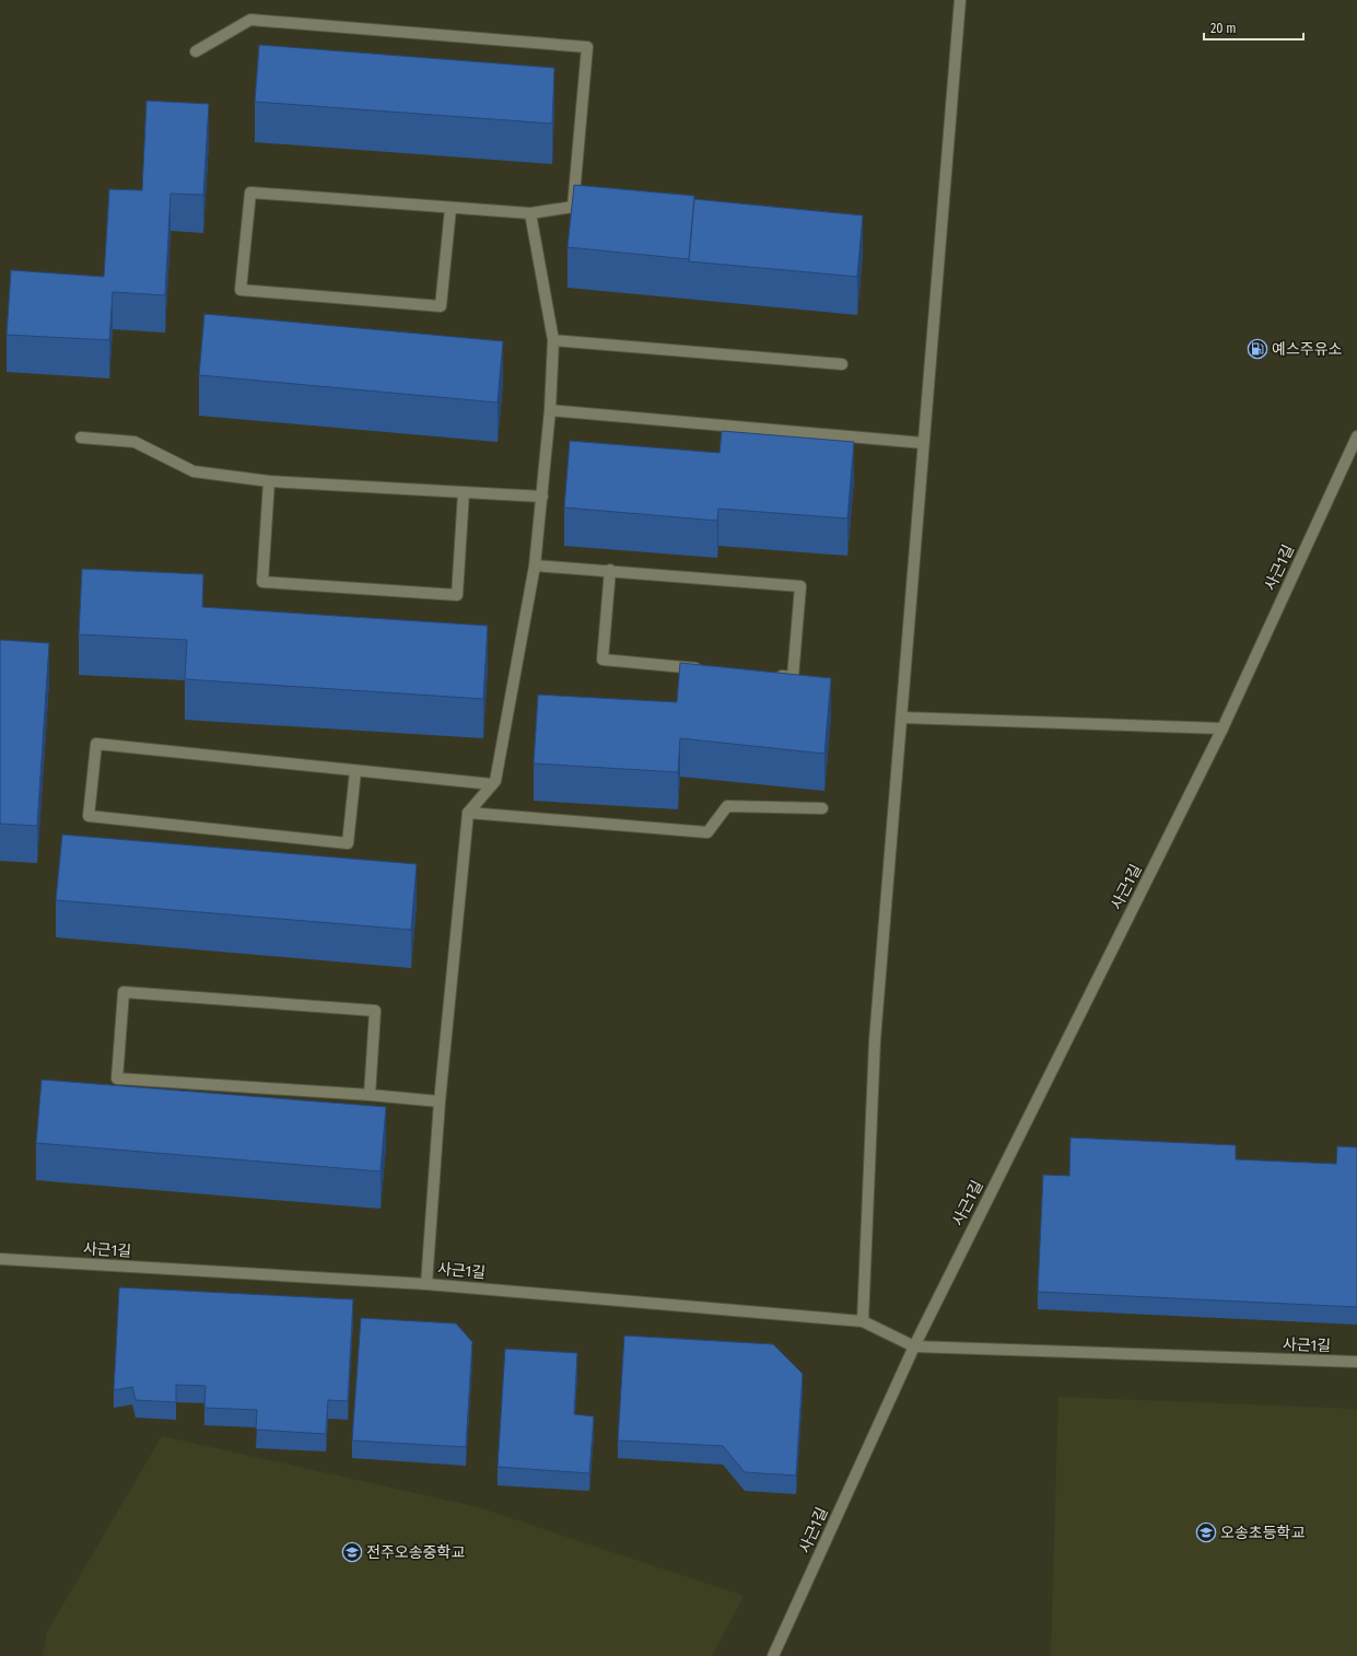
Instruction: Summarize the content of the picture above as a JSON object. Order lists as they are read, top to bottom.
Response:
{
  "streets": {
    "street": ["사근1길"]
  },
  "places": {
    "fuel station": ["예스주유소"],
    "school or university": ["오송초등학교", "전주오송중학교"]
  },
  "scale_bar": "20 m"
}
